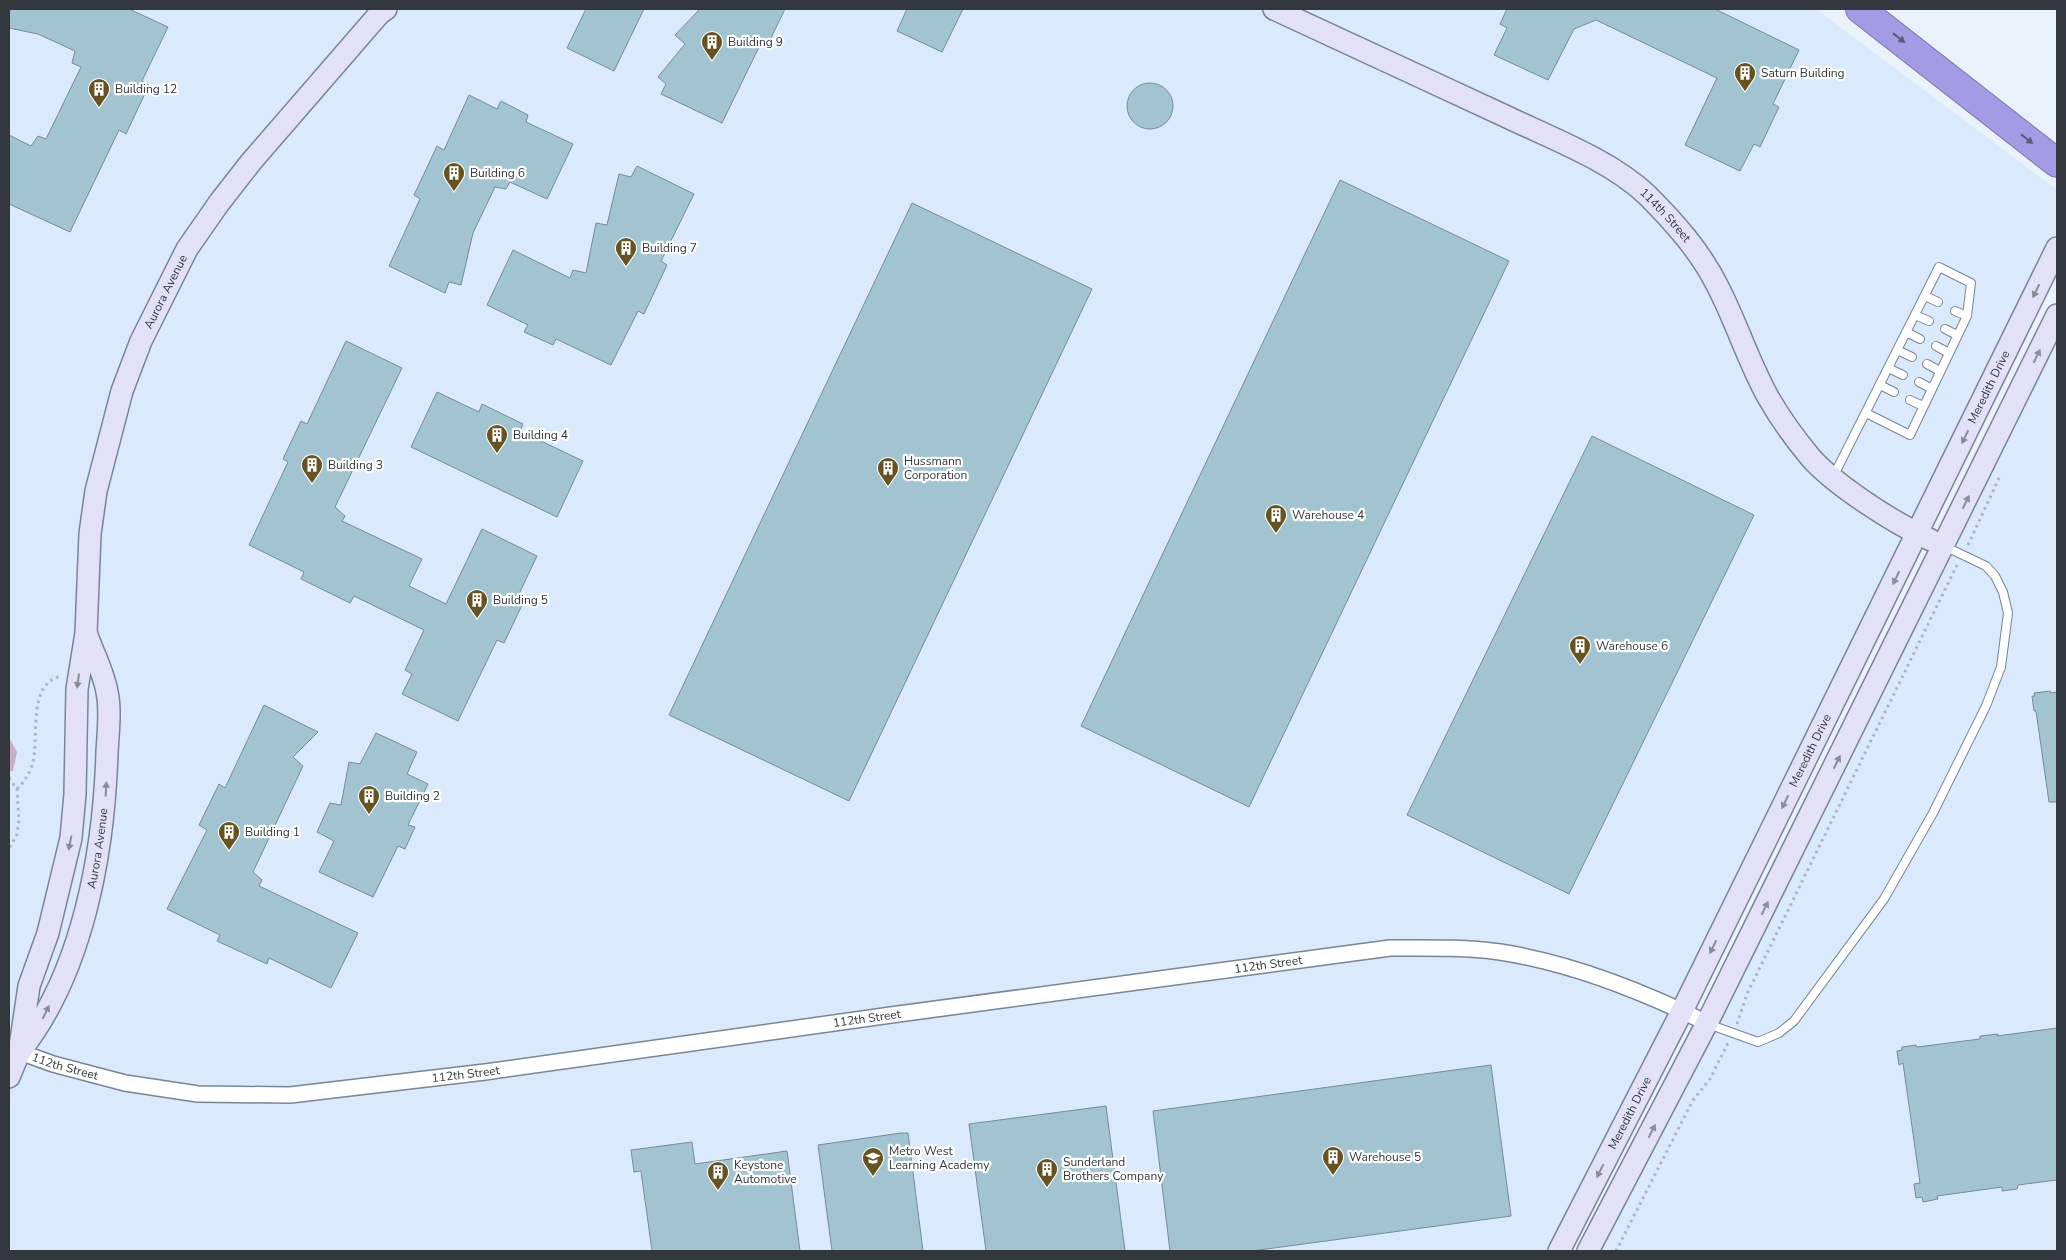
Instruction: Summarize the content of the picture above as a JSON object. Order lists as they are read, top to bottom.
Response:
{
  "streets": {
    "street": [
      "114th Street",
      "Aurora Avenue",
      "Meredith Drive",
      "112th Street"
    ]
  },
  "crossings": [
    ["114th Street", "Meredith Drive"],
    ["Aurora Avenue", "112th Street"],
    ["Meredith Drive", "112th Street"]
  ],
  "places": {
    "building": [
      "Building 9",
      "Saturn Building",
      "Building 12",
      "Building 6",
      "Building 7",
      "Building 4",
      "Building 3",
      "Hussmann Corporation",
      "Warehouse 4",
      "Building 5",
      "Warehouse 6",
      "Building 2",
      "Building 1",
      "Warehouse 5",
      "Sunderland Brothers Company",
      "Keystone Automotive"
    ],
    "school or university": ["Metro West Learning Academy"]
  }
}
